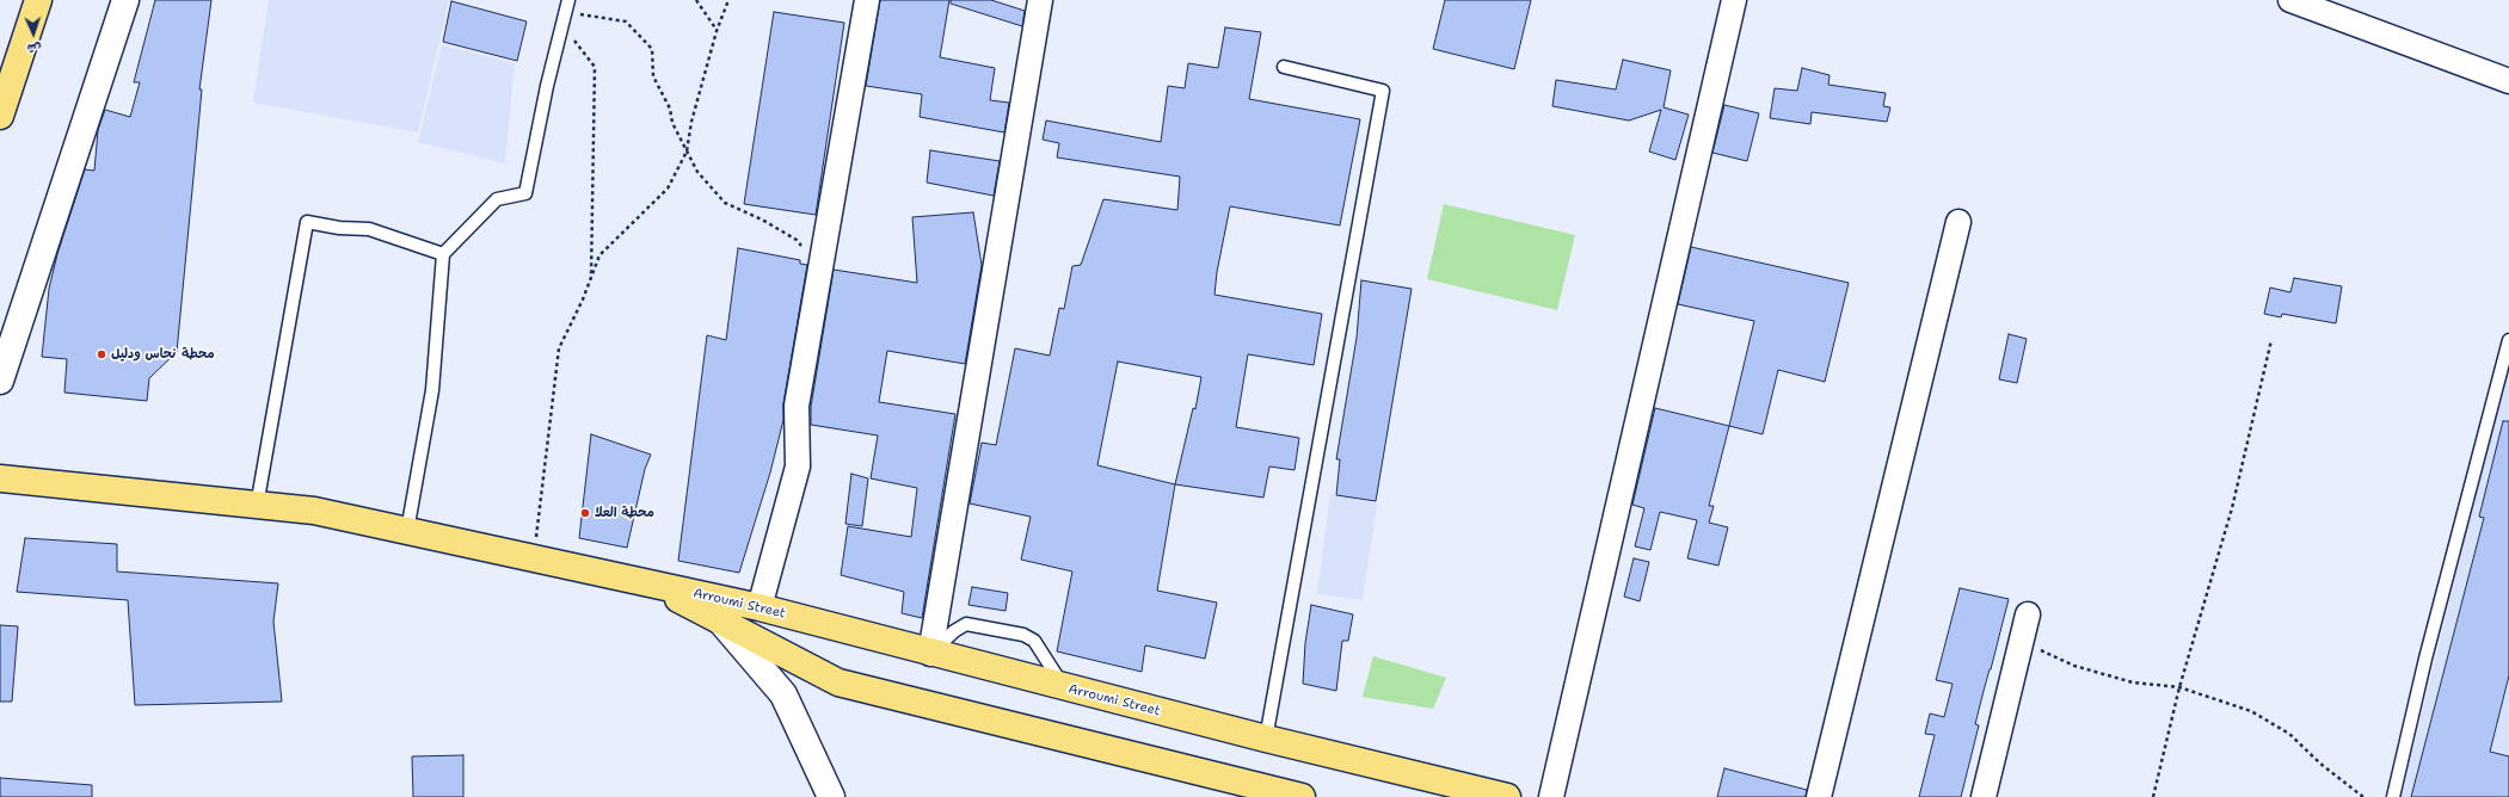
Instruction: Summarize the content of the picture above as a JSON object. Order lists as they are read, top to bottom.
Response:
{
  "streets": {
    "main road": ["Arroumi Street"]
  },
  "places": ["محطة نحاس ودليل", "محطة العلا"],
  "north": "bottom"
}
